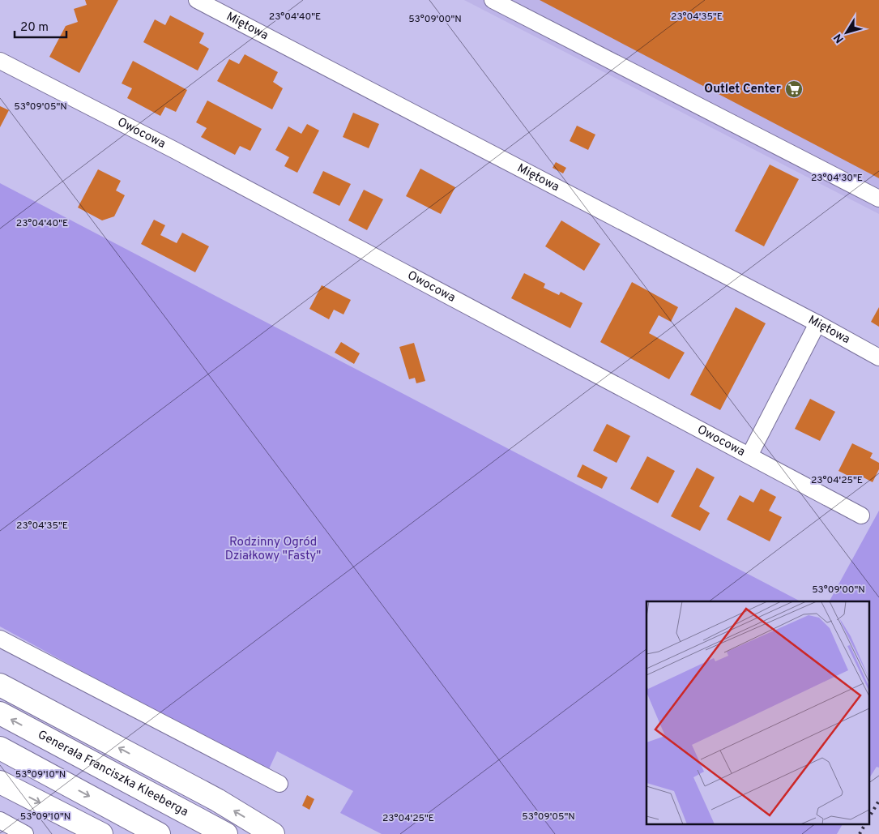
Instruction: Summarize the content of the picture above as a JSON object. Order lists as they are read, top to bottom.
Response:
{
  "streets": {
    "highway": ["Generała Franciszka Kleeberga"],
    "street": ["Miętowa", "Owocowa"]
  },
  "parks": ["Rodzinny Ogród Działkowy \"Fasty\""],
  "places": {
    "supermarket": ["Outlet Center"]
  },
  "scale_bar": "20 m",
  "north": "bottom left",
  "coordinates": [
    "23°04'40\"E",
    "23°04'35\"E",
    "53°09'00\"N",
    "53°09'05\"N",
    "23°04'30\"E",
    "23°04'25\"E",
    "53°09'10\"N"
  ]
}
